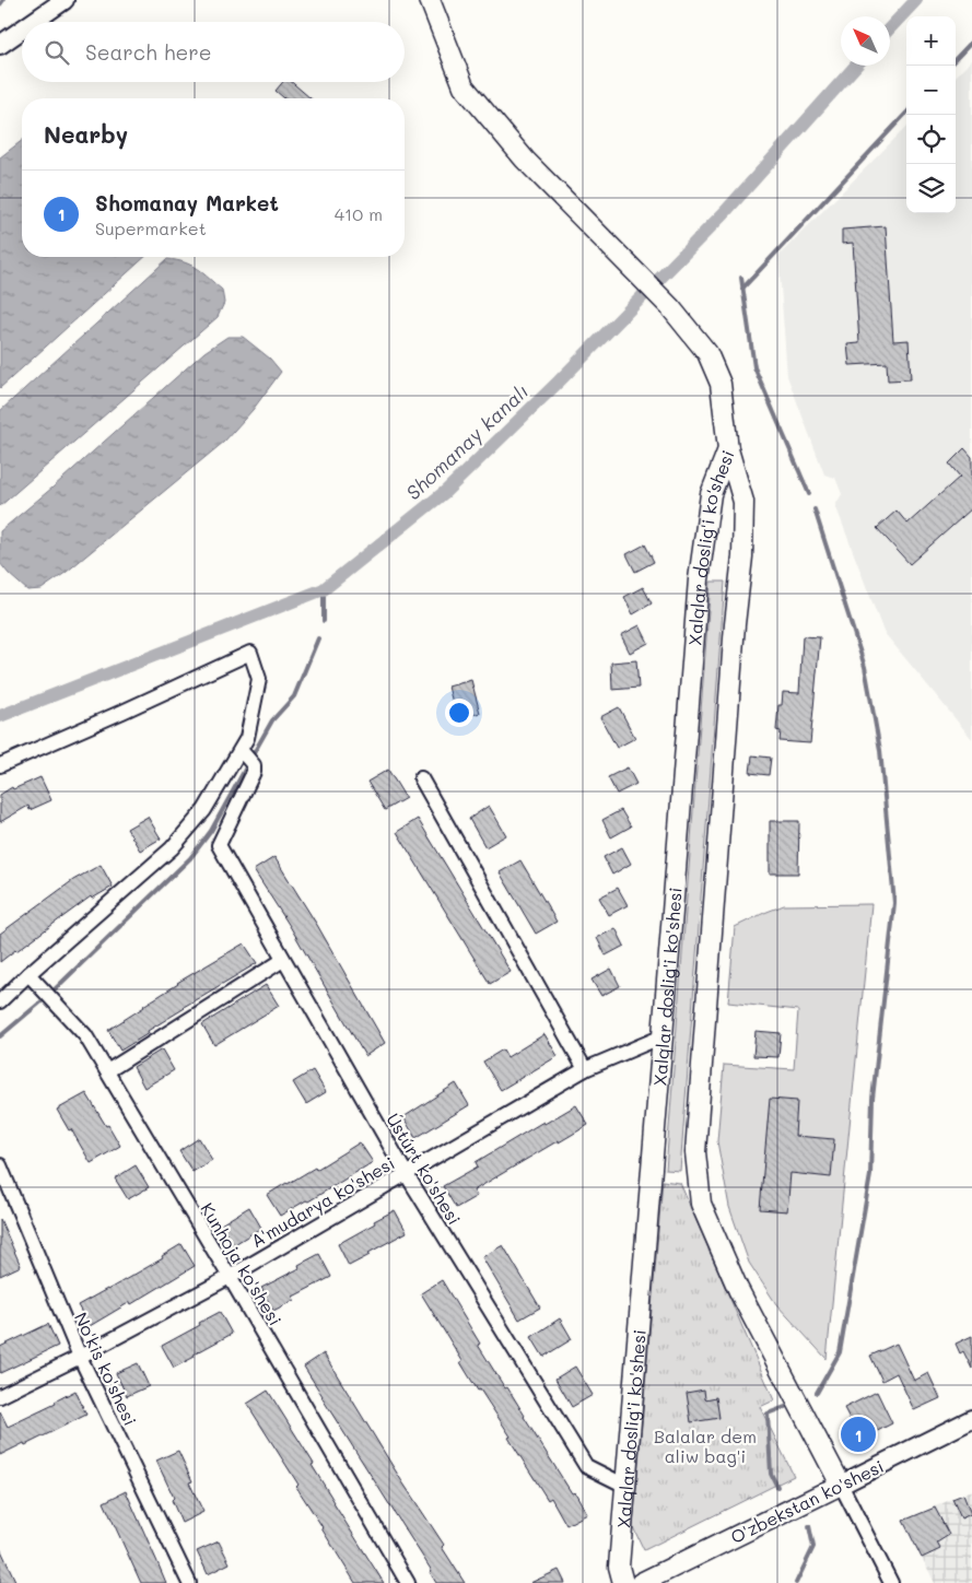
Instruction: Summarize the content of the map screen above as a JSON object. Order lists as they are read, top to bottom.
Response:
{
  "streets": {
    "main road": ["Xalqlar doslig'i ko'shesi", "O'zbekstan ko'shesi"],
    "street": [
      "Ústúrt ko'shesi",
      "A'mudarya ko'shesi",
      "Kunhoja ko'shesi",
      "No'kis ko'shesi"
    ]
  },
  "crossings": [
    ["Xalqlar doslig'i ko'shesi", "Ústúrt ko'shesi"],
    ["Xalqlar doslig'i ko'shesi", "A'mudarya ko'shesi"],
    ["Xalqlar doslig'i ko'shesi", "O'zbekstan ko'shesi"],
    ["Ústúrt ko'shesi", "A'mudarya ko'shesi"],
    ["A'mudarya ko'shesi", "Kunhoja ko'shesi"],
    ["A'mudarya ko'shesi", "No'kis ko'shesi"]
  ],
  "water": ["Shomanay kanalı"],
  "parks": ["Balalar dem aliw bag'i"],
  "north": "top left",
  "page": {
    "map_buttons": ["+", "−"],
    "search": "Search here",
    "heading": "Nearby",
    "list": [
      {
        "mark": "1",
        "name": "Shomanay Market",
        "note": "Supermarket",
        "value": "410 m"
      }
    ],
    "pins": "1"
  }
}
